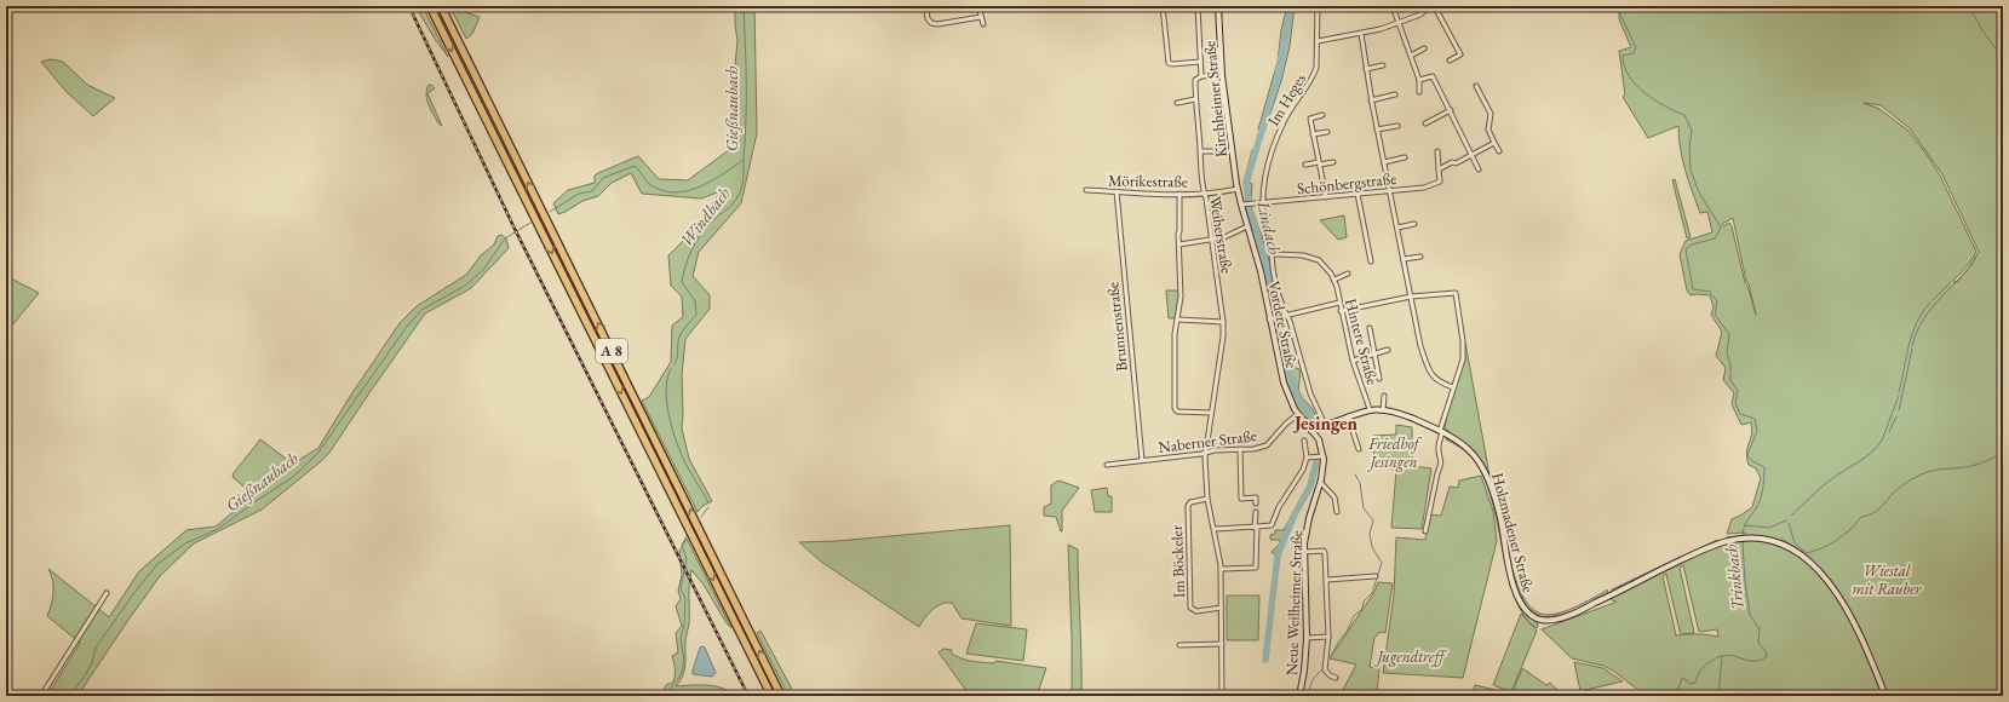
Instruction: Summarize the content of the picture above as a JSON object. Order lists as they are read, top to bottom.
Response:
{
  "streets": {
    "highway": ["A 8"],
    "street": [
      "Kirchheimer Straße",
      "Im Heges",
      "Mörikestraße",
      "Schönbergstraße",
      "Weiherstraße",
      "Vordere Straße",
      "Brunnenstraße",
      "Hintere Straße",
      "Naberner Straße",
      "Holzmadener Straße",
      "Im Böckeler",
      "Neue Weilheimer Straße"
    ]
  },
  "crossings": [
    ["Kirchheimer Straße", "Mörikestraße"],
    ["Kirchheimer Straße", "Vordere Straße"],
    ["Im Heges", "Schönbergstraße"],
    ["Im Heges", "Hintere Straße"],
    ["Mörikestraße", "Weiherstraße"],
    ["Mörikestraße", "Vordere Straße"],
    ["Mörikestraße", "Brunnenstraße"],
    ["Schönbergstraße", "Vordere Straße"],
    ["Weiherstraße", "Naberner Straße"],
    ["Weiherstraße", "Im Böckeler"],
    ["Vordere Straße", "Naberner Straße"],
    ["Vordere Straße", "Neue Weilheimer Straße"],
    ["Brunnenstraße", "Naberner Straße"],
    ["Hintere Straße", "Holzmadener Straße"]
  ],
  "districts": ["Jesingen"],
  "water": [
    "Gießnaubach",
    "Windbach",
    "Lindach",
    "Trinkbach"
  ],
  "parks": ["Friedhof Jesingen", "Wiestal mit Rauber", "Jugendtreff"]
}
